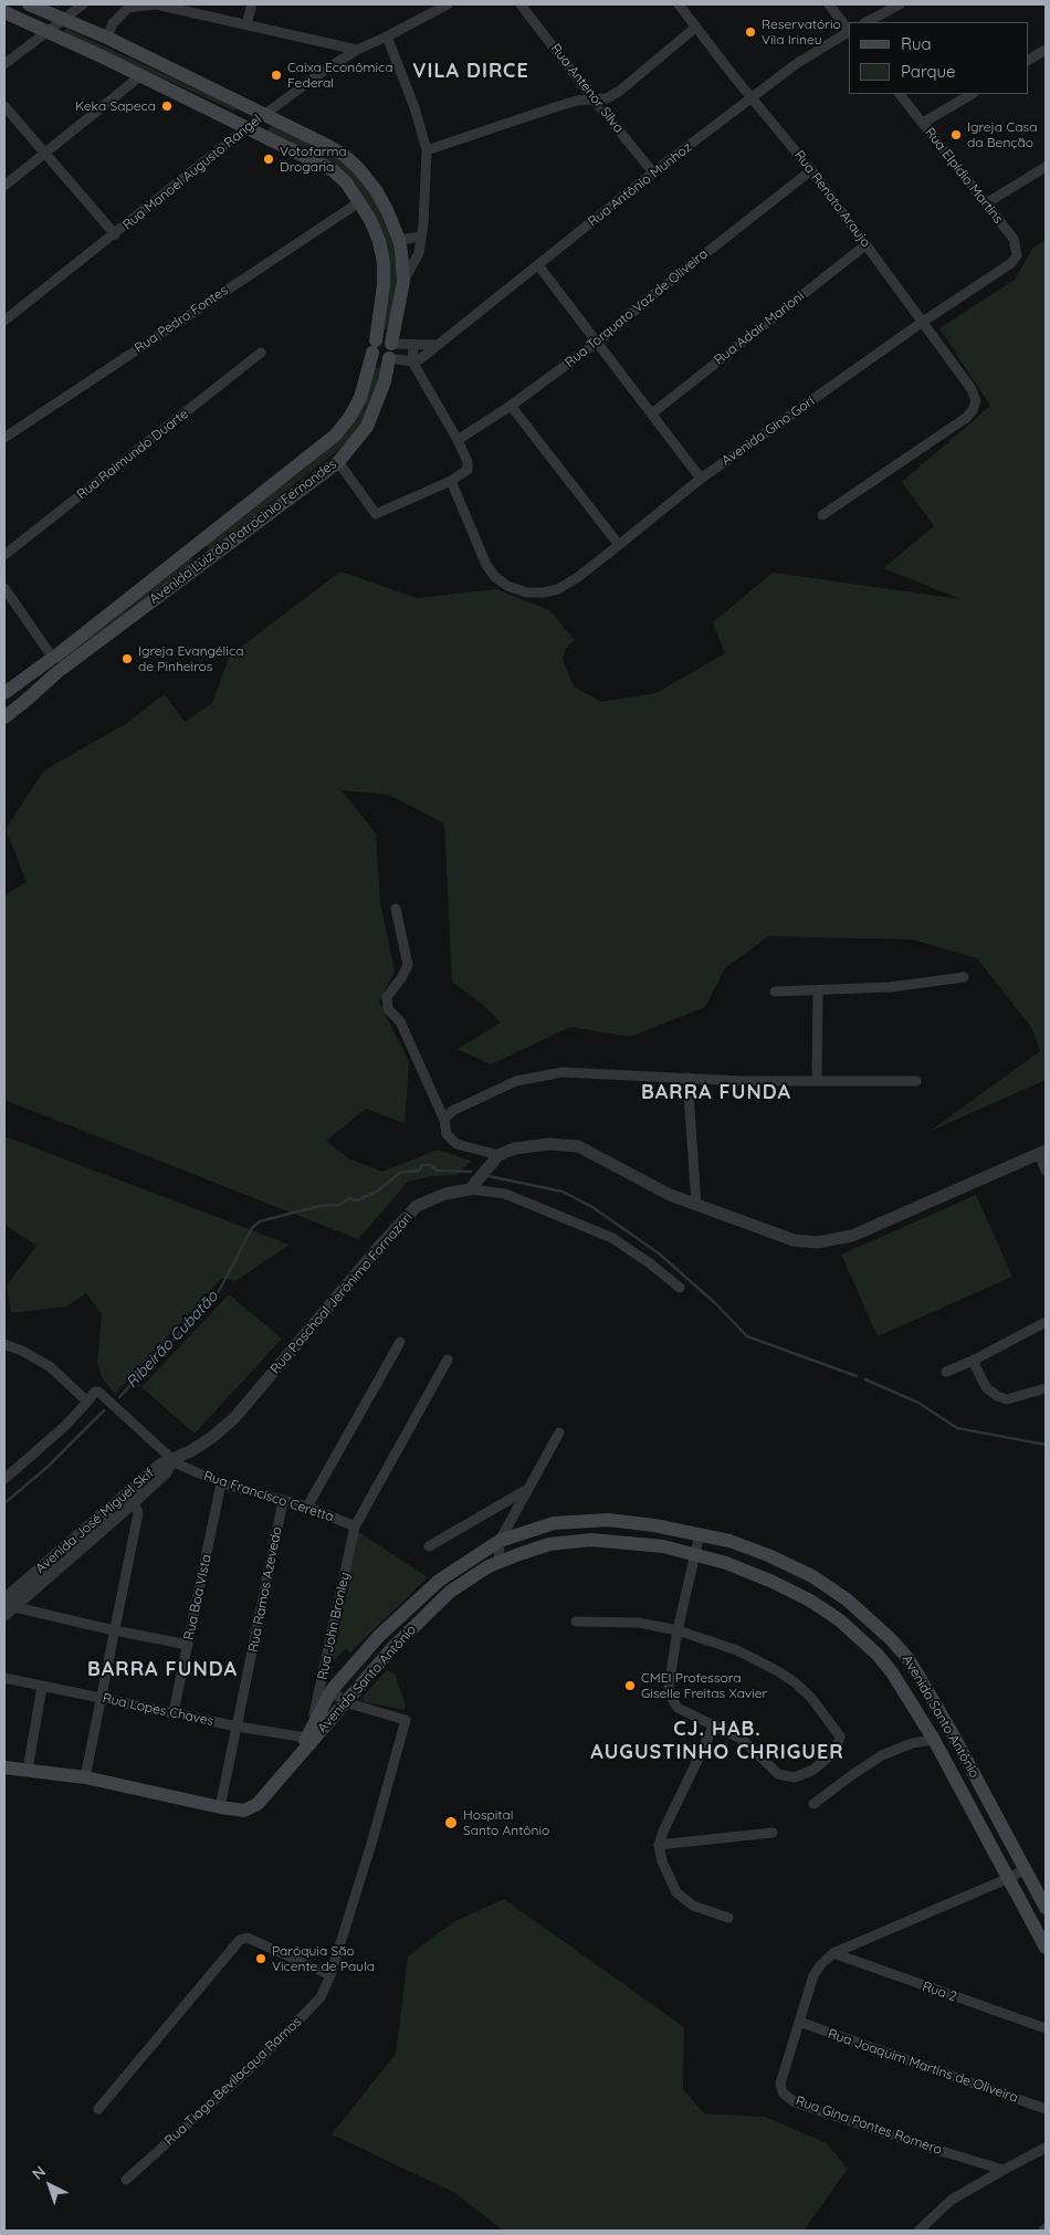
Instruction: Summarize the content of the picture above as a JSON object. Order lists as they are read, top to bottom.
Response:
{
  "streets": {
    "main road": ["Avenida Luiz do Patrocinio Fernandes", "Avenida Santo Antônio"],
    "street": [
      "Rua Antenor Silva",
      "Rua Manoel Augusto Rangel",
      "Rua Elpídio Martins",
      "Rua Antônio Munhoz",
      "Rua Renato Araujo",
      "Rua Torquato Vaz de Oliveira",
      "Rua Pedro Fontes",
      "Rua Adair Marioni",
      "Avenida Gino Gori",
      "Rua Raimundo Duarte",
      "Rua Paschoal Jerônimo Fornazari",
      "Rua Francisco Ceretta",
      "Avenida José Miguel Skif",
      "Rua Ramos Azevedo",
      "Rua Boa VIsta",
      "Rua John Bronley",
      "Rua Lopes Chaves",
      "Rua 2",
      "Rua Joaquim Martins de Oliveira",
      "Rua Tiago Bevilacqua Ramos",
      "Rua Gina Pontes Romero"
    ]
  },
  "crossings": [
    ["Rua Antenor Silva", "Rua Antônio Munhoz"],
    ["Rua Manoel Augusto Rangel", "Avenida Luiz do Patrocinio Fernandes"],
    ["Rua Elpídio Martins", "Avenida Gino Gori"],
    ["Rua Antônio Munhoz", "Rua Renato Araujo"],
    ["Rua Renato Araujo", "Rua Torquato Vaz de Oliveira"],
    ["Rua Renato Araujo", "Rua Adair Marioni"],
    ["Rua Renato Araujo", "Avenida Gino Gori"],
    ["Rua Pedro Fontes", "Avenida Luiz do Patrocinio Fernandes"],
    ["Rua Paschoal Jerônimo Fornazari", "Rua Francisco Ceretta"],
    ["Rua Paschoal Jerônimo Fornazari", "Avenida José Miguel Skif"],
    ["Rua Francisco Ceretta", "Avenida José Miguel Skif"],
    ["Rua Francisco Ceretta", "Rua Ramos Azevedo"],
    ["Rua Francisco Ceretta", "Rua Boa VIsta"],
    ["Rua Francisco Ceretta", "Rua John Bronley"],
    ["Rua Ramos Azevedo", "Avenida Santo Antônio"],
    ["Rua Ramos Azevedo", "Rua Lopes Chaves"],
    ["Rua Boa VIsta", "Rua Lopes Chaves"],
    ["Rua John Bronley", "Avenida Santo Antônio"],
    ["Rua John Bronley", "Rua Lopes Chaves"],
    ["Avenida Santo Antônio", "Rua Lopes Chaves"],
    ["Avenida Santo Antônio", "Rua Tiago Bevilacqua Ramos"],
    ["Avenida Santo Antônio", "Rua Gina Pontes Romero"],
    ["Rua 2", "Rua Gina Pontes Romero"],
    ["Rua Joaquim Martins de Oliveira", "Rua Gina Pontes Romero"]
  ],
  "districts": [
    "VILA DIRCE",
    "BARRA FUNDA",
    "BARRA FUNDA",
    "CJ. HAB. AUGUSTINHO CHRIGUER"
  ],
  "water": ["Ribeirão Cubatão"],
  "places": [
    "Reservatório Vila Irineu",
    "Caixa Econômica Federal",
    "Keka Sapeca",
    "Igreja Casa da Benção",
    "Votofarma Drogaria",
    "Igreja Evangélica de Pinheiros",
    "CMEI Professora Giselle Freitas Xavier",
    "Hospital Santo Antônio",
    "Paróquia São Vicente de Paula"
  ],
  "legend": ["Rua", "Parque"],
  "north": "top left"
}
